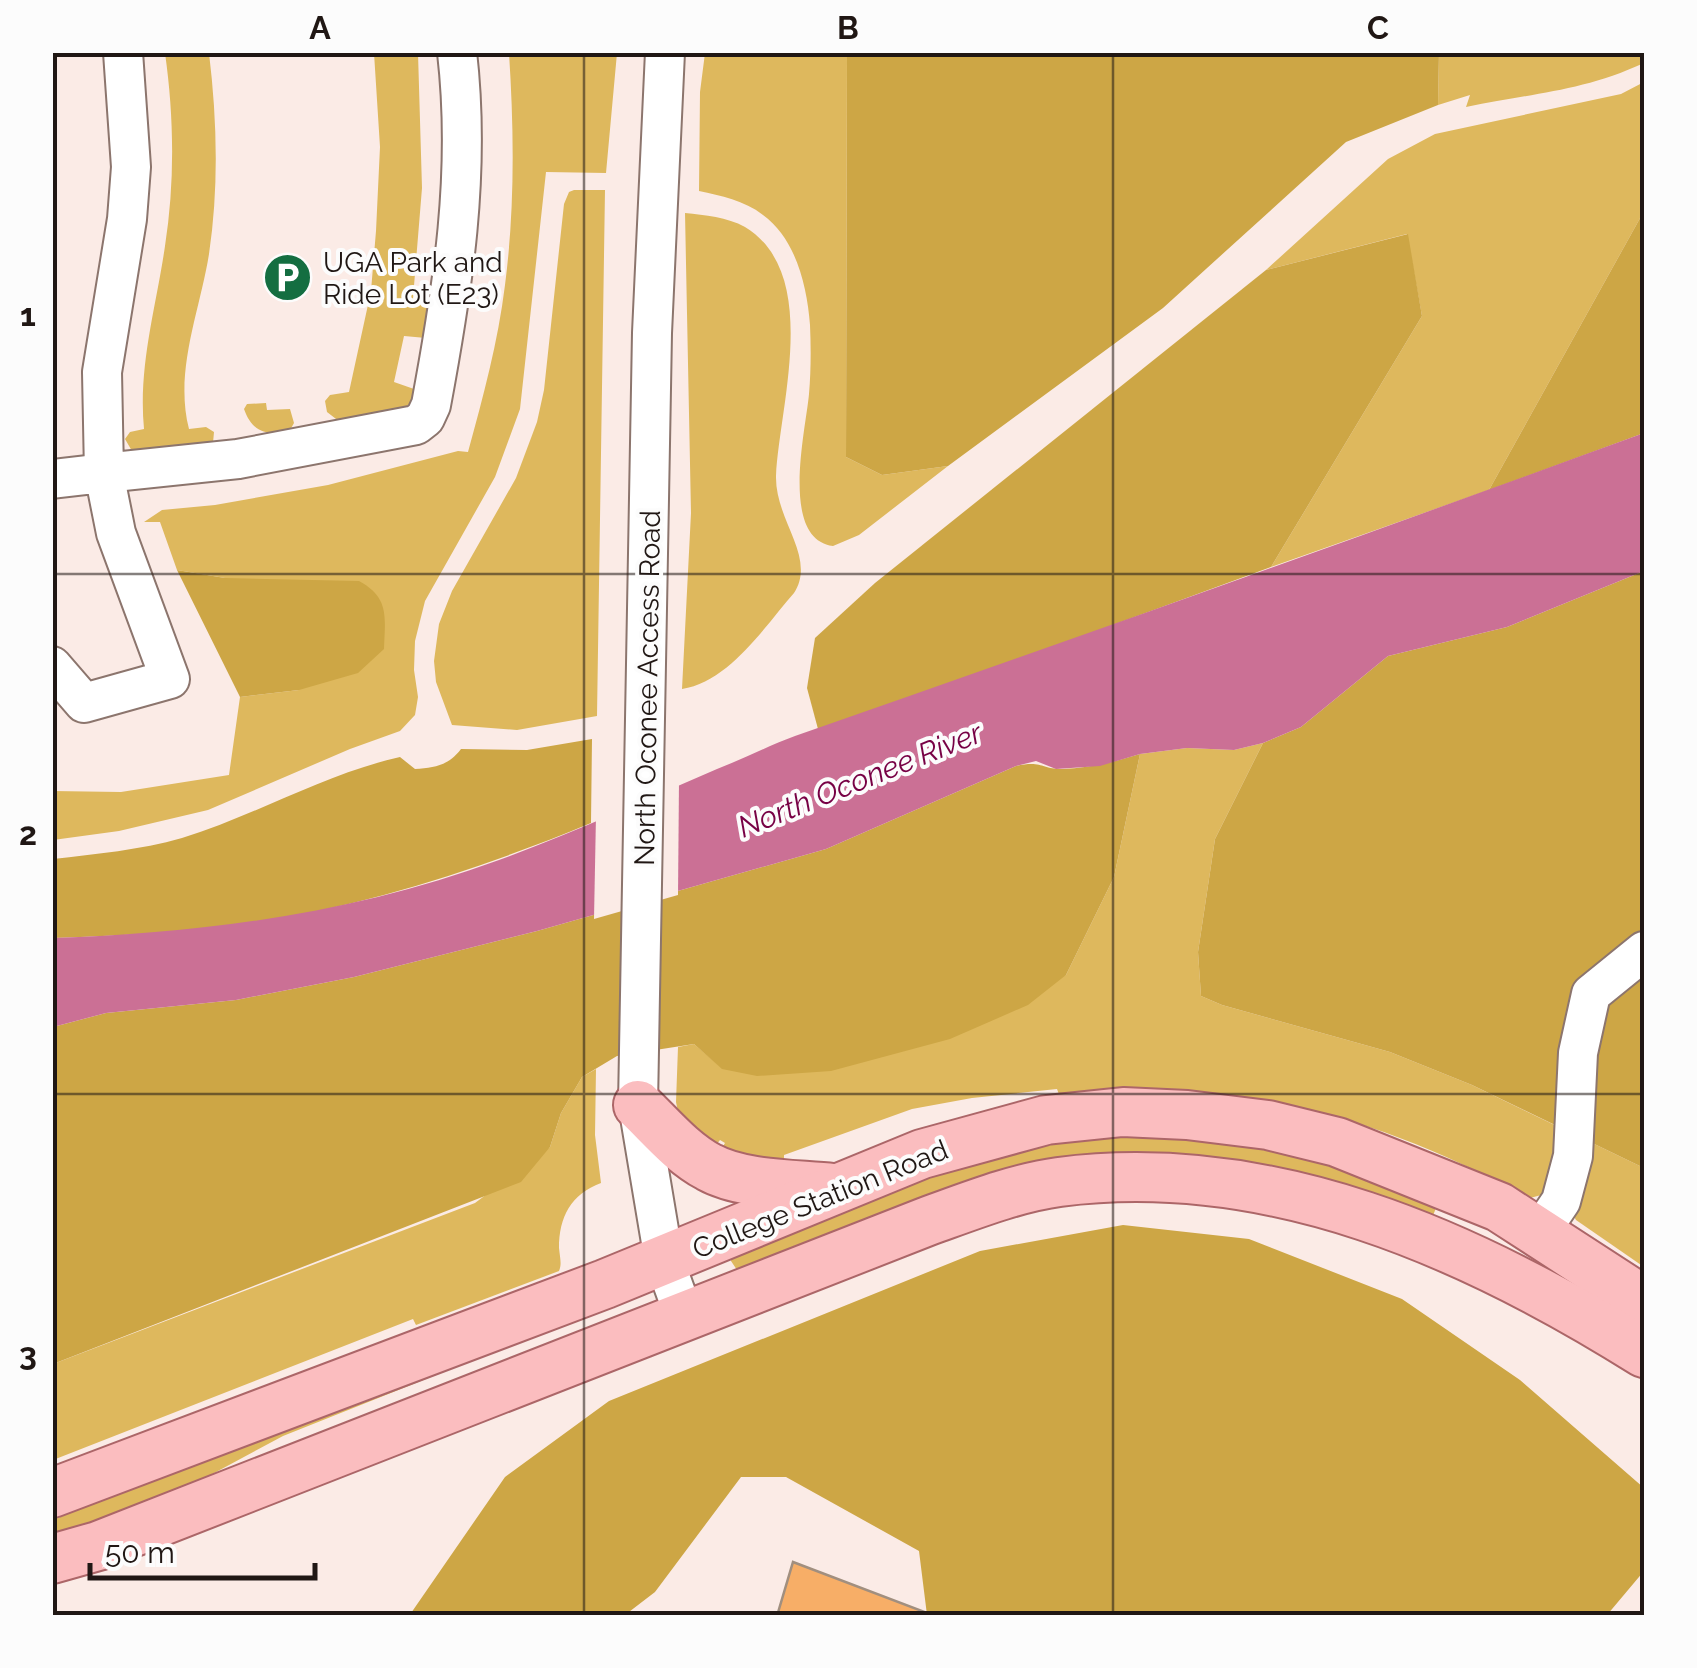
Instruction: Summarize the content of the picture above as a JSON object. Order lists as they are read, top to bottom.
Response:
{
  "streets": {
    "main road": ["College Station Road"],
    "street": ["North Oconee Access Road"]
  },
  "crossings": [
    ["North Oconee Access Road", "College Station Road"]
  ],
  "water": ["North Oconee River"],
  "places": {
    "parking": ["UGA Park and Ride Lot (E23)"]
  },
  "scale_bar": "50 m",
  "grid": {
    "columns": ["A", "B", "C"],
    "rows": ["1", "2", "3"]
  }
}
